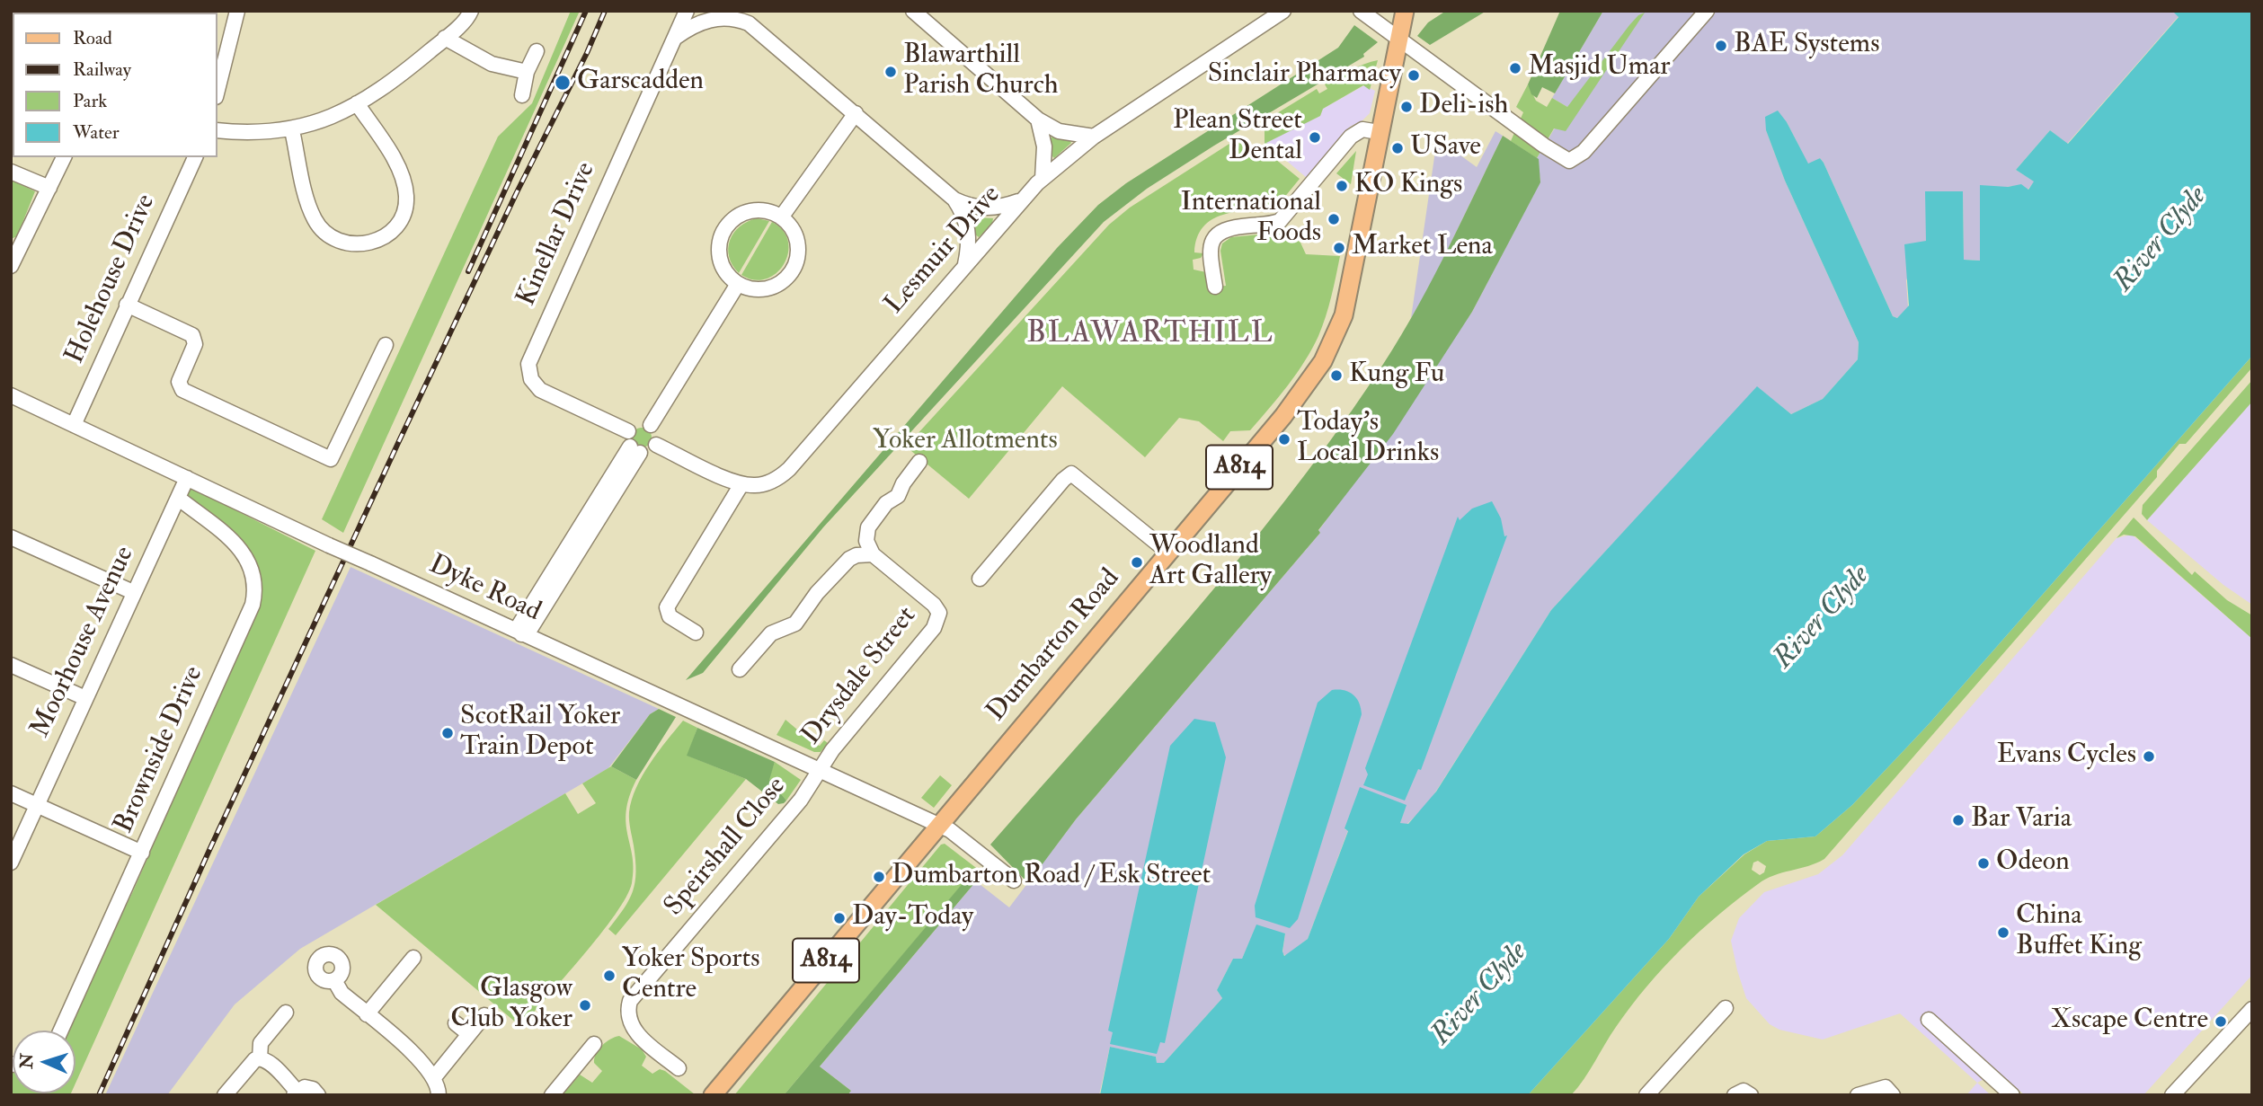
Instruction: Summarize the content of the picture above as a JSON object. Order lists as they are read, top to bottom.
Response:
{
  "streets": {
    "main road": ["A814", "Dumbarton Road"],
    "street": [
      "Kinellar Drive",
      "Lesmuir Drive",
      "Holehouse Drive",
      "Dyke Road",
      "Moorhouse Avenue",
      "Drysdale Street",
      "Brownside Drive",
      "Speirshall Close"
    ]
  },
  "crossings": [
    ["Kinellar Drive", "Lesmuir Drive"],
    ["Holehouse Drive", "Dyke Road"],
    ["Dyke Road", "Moorhouse Avenue"],
    ["Dyke Road", "Dumbarton Road"],
    ["Dyke Road", "Drysdale Street"],
    ["Dyke Road", "Speirshall Close"],
    ["Moorhouse Avenue", "Brownside Drive"],
    ["Drysdale Street", "Speirshall Close"]
  ],
  "districts": ["BLAWARTHILL"],
  "water": ["River Clyde"],
  "parks": ["Yoker Allotments"],
  "places": [
    "BAE Systems",
    "Masjid Umar",
    "Blawarthill Parish Church",
    "Sinclair Pharmacy",
    "Garscadden",
    "Deli-ish",
    "Plean Street Dental",
    "USave",
    "KO Kings",
    "International Foods",
    "Market Lena",
    "Kung Fu",
    "Today's Local Drinks",
    "Woodland Art Gallery",
    "ScotRail Yoker Train Depot",
    "Evans Cycles",
    "Bar Varia",
    "Odeon",
    "Dumbarton Road / Esk Street",
    "Day-Today",
    "China Buffet King",
    "Yoker Sports Centre",
    "Glasgow Club Yoker",
    "Xscape Centre"
  ],
  "legend": [
    "Road",
    "Railway",
    "Park",
    "Water"
  ],
  "north": "left"
}
